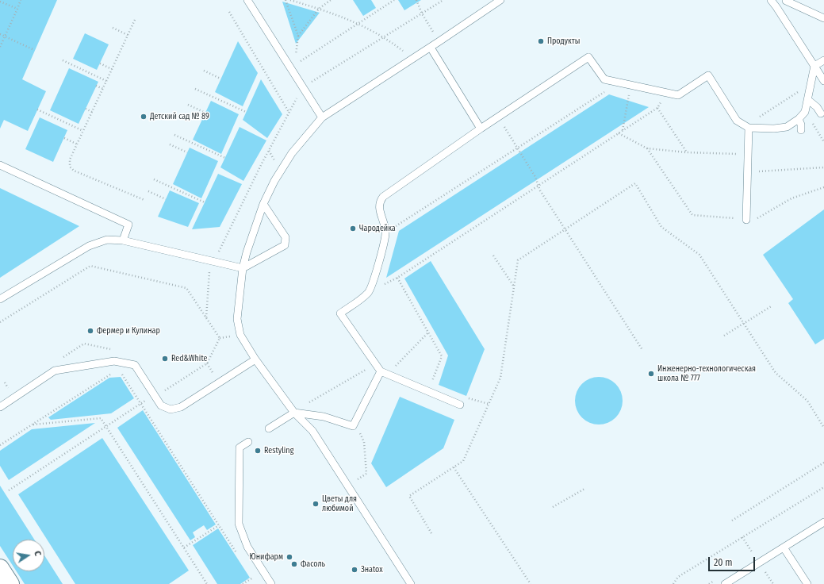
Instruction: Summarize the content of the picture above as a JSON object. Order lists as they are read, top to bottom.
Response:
{
  "places": [
    "Продукты",
    "Детский сад № 89",
    "Чародейка",
    "Фермер и Кулинар",
    "Red&White",
    "Инженерно-технологическая школа № 777",
    "Restyling",
    "Цветы для любимой",
    "Юнифарм",
    "Фасоль",
    "Знаtox"
  ],
  "scale_bar": "20 m",
  "north": "right"
}
